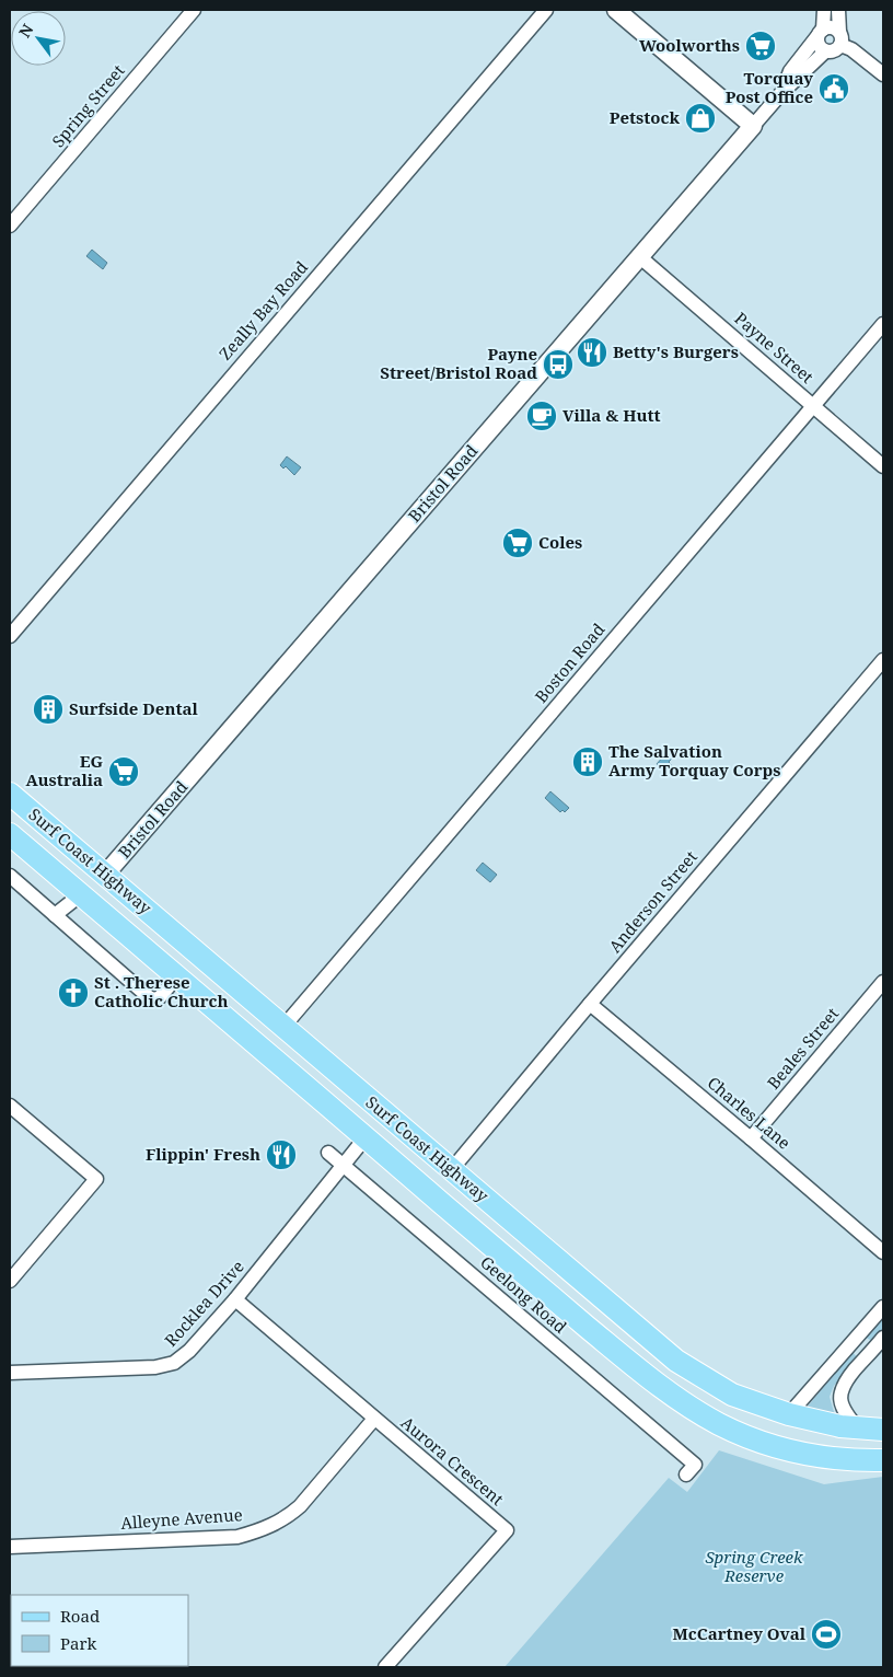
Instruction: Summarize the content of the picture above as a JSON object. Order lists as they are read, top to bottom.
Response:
{
  "streets": {
    "main road": ["Surf Coast Highway"],
    "street": [
      "Spring Street",
      "Zeally Bay Road",
      "Payne Street",
      "Bristol Road",
      "Boston Road",
      "Anderson Street",
      "Beales Street",
      "Charles Lane",
      "Geelong Road",
      "Rocklea Drive",
      "Aurora Crescent",
      "Alleyne Avenue"
    ]
  },
  "crossings": [
    ["Payne Street", "Bristol Road"],
    ["Payne Street", "Boston Road"],
    ["Bristol Road", "Surf Coast Highway"],
    ["Boston Road", "Surf Coast Highway"],
    ["Surf Coast Highway", "Anderson Street"],
    ["Surf Coast Highway", "Rocklea Drive"],
    ["Anderson Street", "Charles Lane"],
    ["Beales Street", "Charles Lane"],
    ["Geelong Road", "Rocklea Drive"],
    ["Rocklea Drive", "Aurora Crescent"],
    ["Aurora Crescent", "Alleyne Avenue"]
  ],
  "parks": ["Spring Creek Reserve"],
  "places": {
    "supermarket": ["Woolworths", "Coles", "EG Australia"],
    "public building": ["Torquay Post Office"],
    "shop": ["Petstock"],
    "restaurant": ["Betty's Burgers", "Flippin' Fresh"],
    "bus stop": ["Payne Street/Bristol Road"],
    "cafe": ["Villa & Hutt"],
    "building": ["Surfside Dental", "The Salvation Army Torquay Corps"],
    "church": ["St . Therese Catholic Church"],
    "sports": ["McCartney Oval"]
  },
  "legend": ["Road", "Park"],
  "north": "top left"
}
